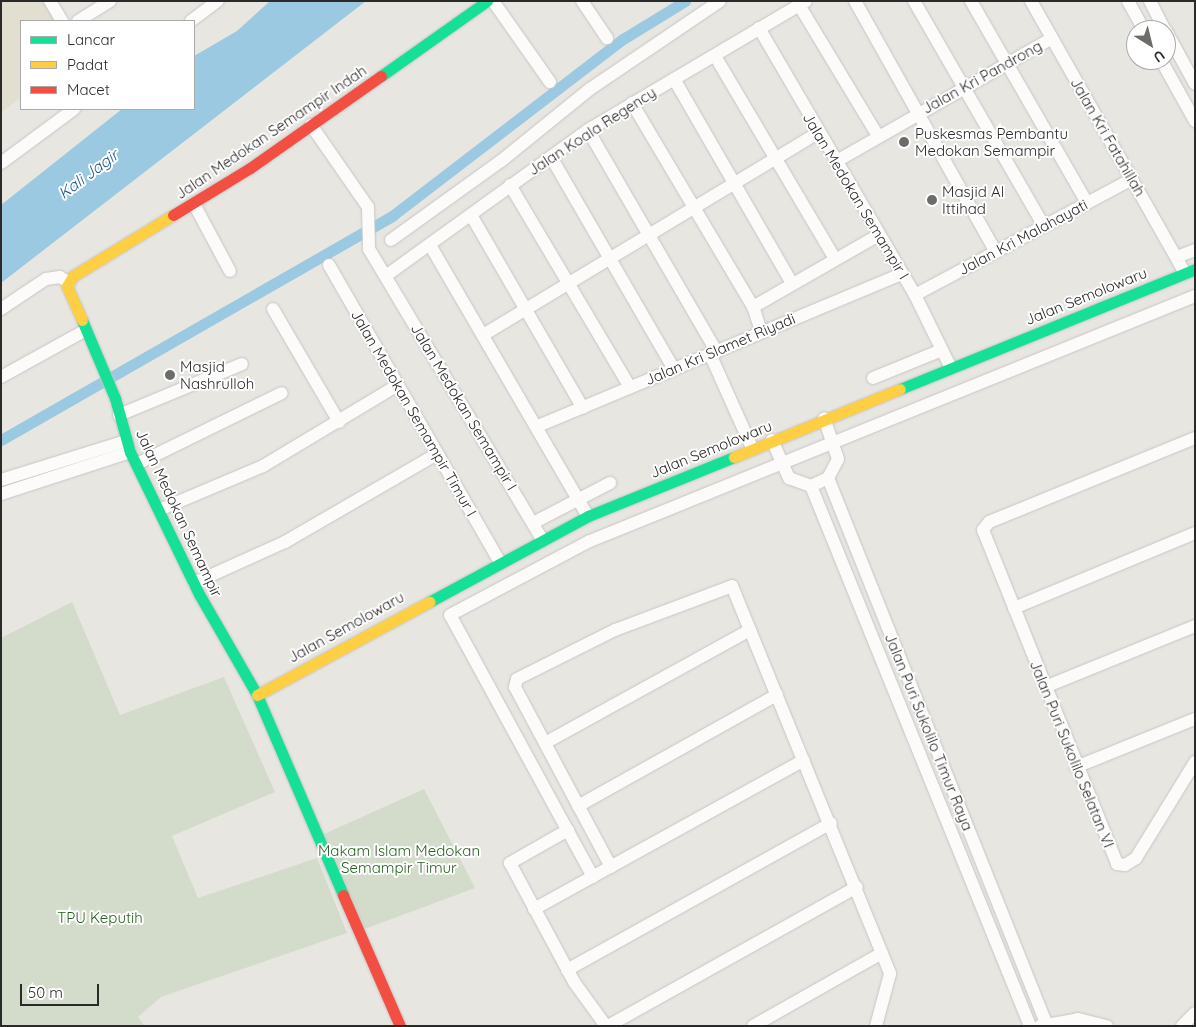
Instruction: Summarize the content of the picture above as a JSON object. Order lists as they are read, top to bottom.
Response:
{
  "streets": {
    "main road": ["Jalan Medokan Semampir Indah", "Jalan Semolowaru", "Jalan Medokan Semampir"],
    "street": [
      "Jalan Kri Pandrong",
      "Jalan Koala Regency",
      "Jalan Kri Fatahillah",
      "Jalan Medokan Semampir I",
      "Jalan Kri Malahayati",
      "Jalan Kri Slamet Riyadi",
      "Jalan Medokan Semampir Timur I",
      "Jalan Puri Sukolilo Timur Raya",
      "Jalan Puri Sukolilo Selatan VI"
    ]
  },
  "crossings": [
    ["Jalan Kri Pandrong", "Jalan Kri Fatahillah"],
    ["Jalan Kri Pandrong", "Jalan Medokan Semampir I"],
    ["Jalan Koala Regency", "Jalan Medokan Semampir I"],
    ["Jalan Medokan Semampir Indah", "Jalan Medokan Semampir I"],
    ["Jalan Medokan Semampir Indah", "Jalan Medokan Semampir"],
    ["Jalan Kri Fatahillah", "Jalan Kri Malahayati"],
    ["Jalan Kri Fatahillah", "Jalan Semolowaru"],
    ["Jalan Medokan Semampir I", "Jalan Kri Malahayati"],
    ["Jalan Medokan Semampir I", "Jalan Semolowaru"],
    ["Jalan Medokan Semampir I", "Jalan Kri Slamet Riyadi"],
    ["Jalan Semolowaru", "Jalan Medokan Semampir Timur I"],
    ["Jalan Semolowaru", "Jalan Medokan Semampir"]
  ],
  "water": ["Kali Jagir"],
  "parks": ["Makam Islam Medokan Semampir Timur", "TPU Keputih"],
  "places": ["Puskesmas Pembantu Medokan Semampir", "Masjid Al Ittihad", "Masjid Nashrulloh"],
  "legend": ["Lancar", "Padat", "Macet"],
  "scale_bar": "50 m",
  "north": "bottom right"
}
